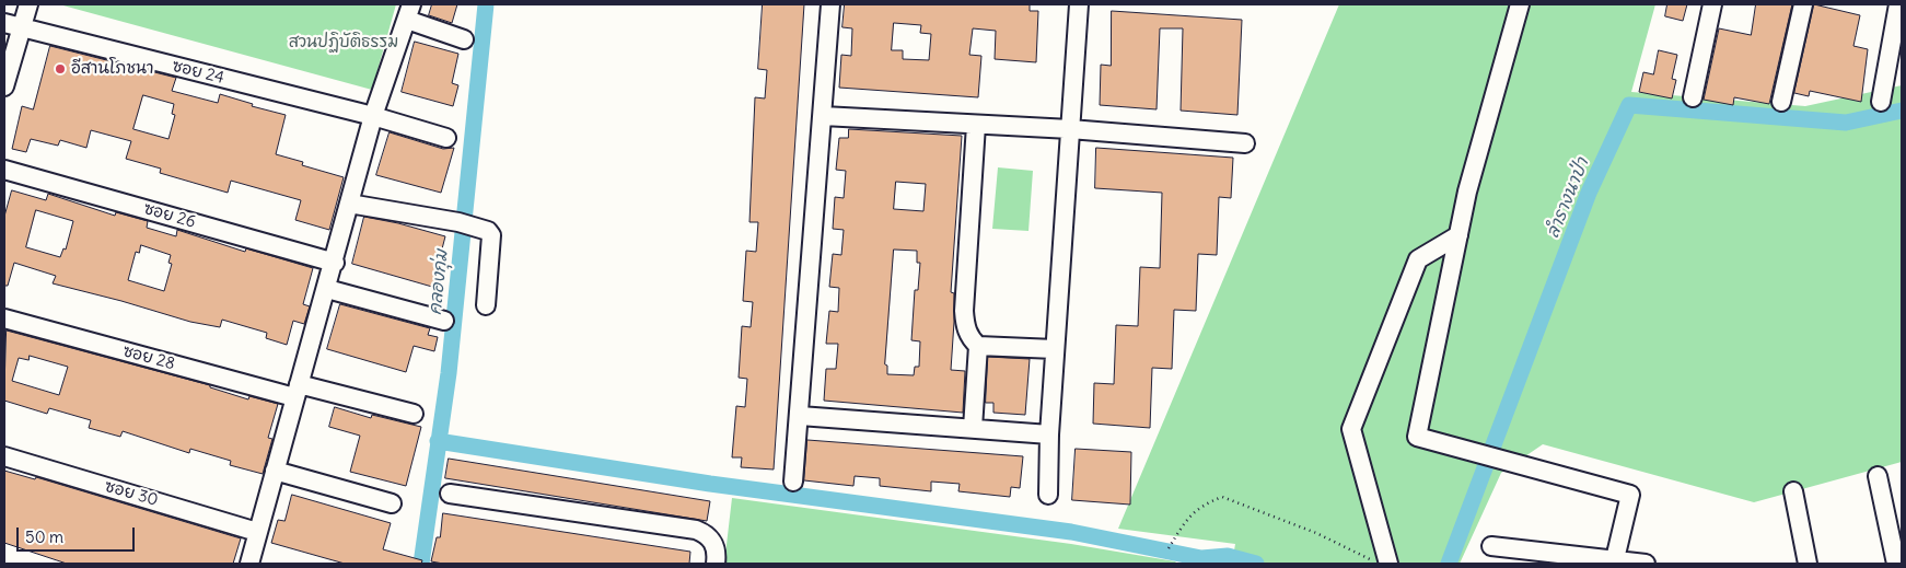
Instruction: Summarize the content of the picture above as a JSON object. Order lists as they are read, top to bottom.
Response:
{
  "streets": {
    "street": [
      "ซอย 24",
      "ซอย 26",
      "ซอย 28",
      "ซอย 30"
    ]
  },
  "water": ["ลำรางนาป่า", "คลองกุ่ม"],
  "parks": ["สวนปฏิบัติธรรม"],
  "places": ["อีสานโภชนา"],
  "scale_bar": "50 m"
}
